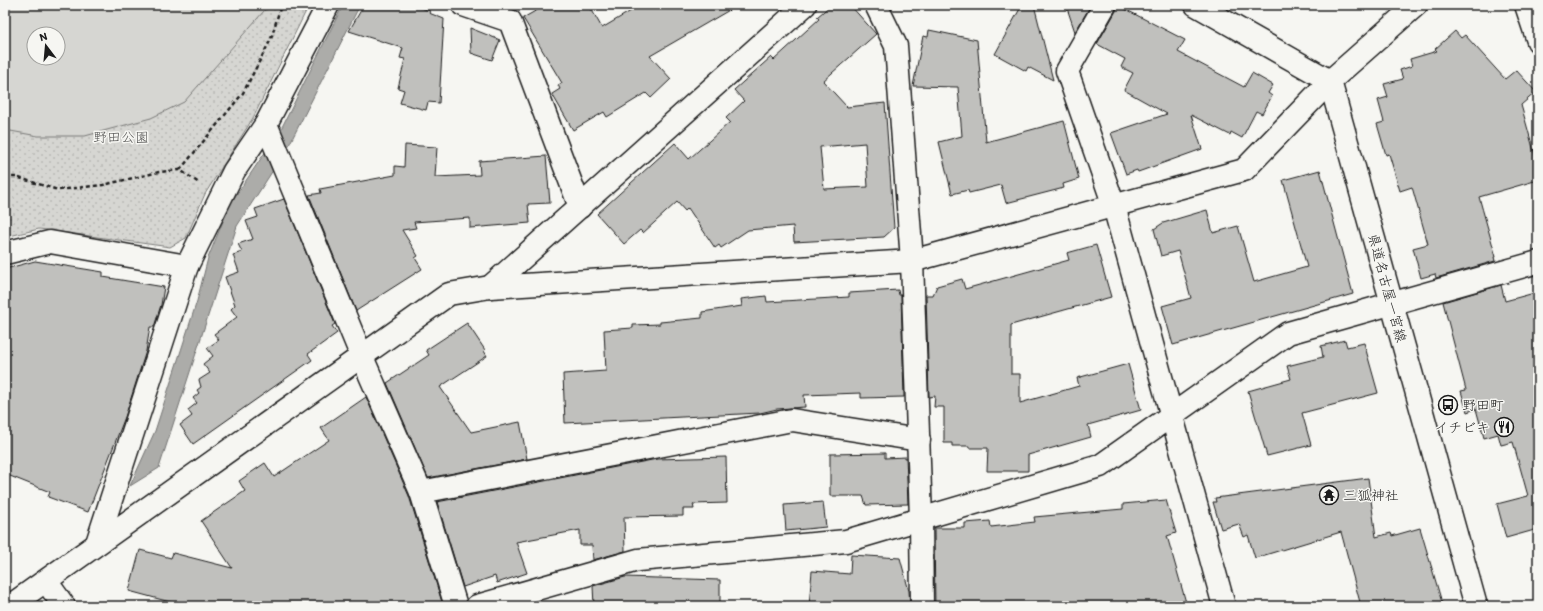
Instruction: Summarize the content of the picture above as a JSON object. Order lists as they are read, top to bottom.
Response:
{
  "streets": {
    "street": ["県道名古屋一宮線"]
  },
  "parks": ["野田公園"],
  "places": {
    "bus stop": ["野田町"],
    "restaurant": ["イチビキ"],
    "temple": ["三狐神社"]
  },
  "north": "top"
}
